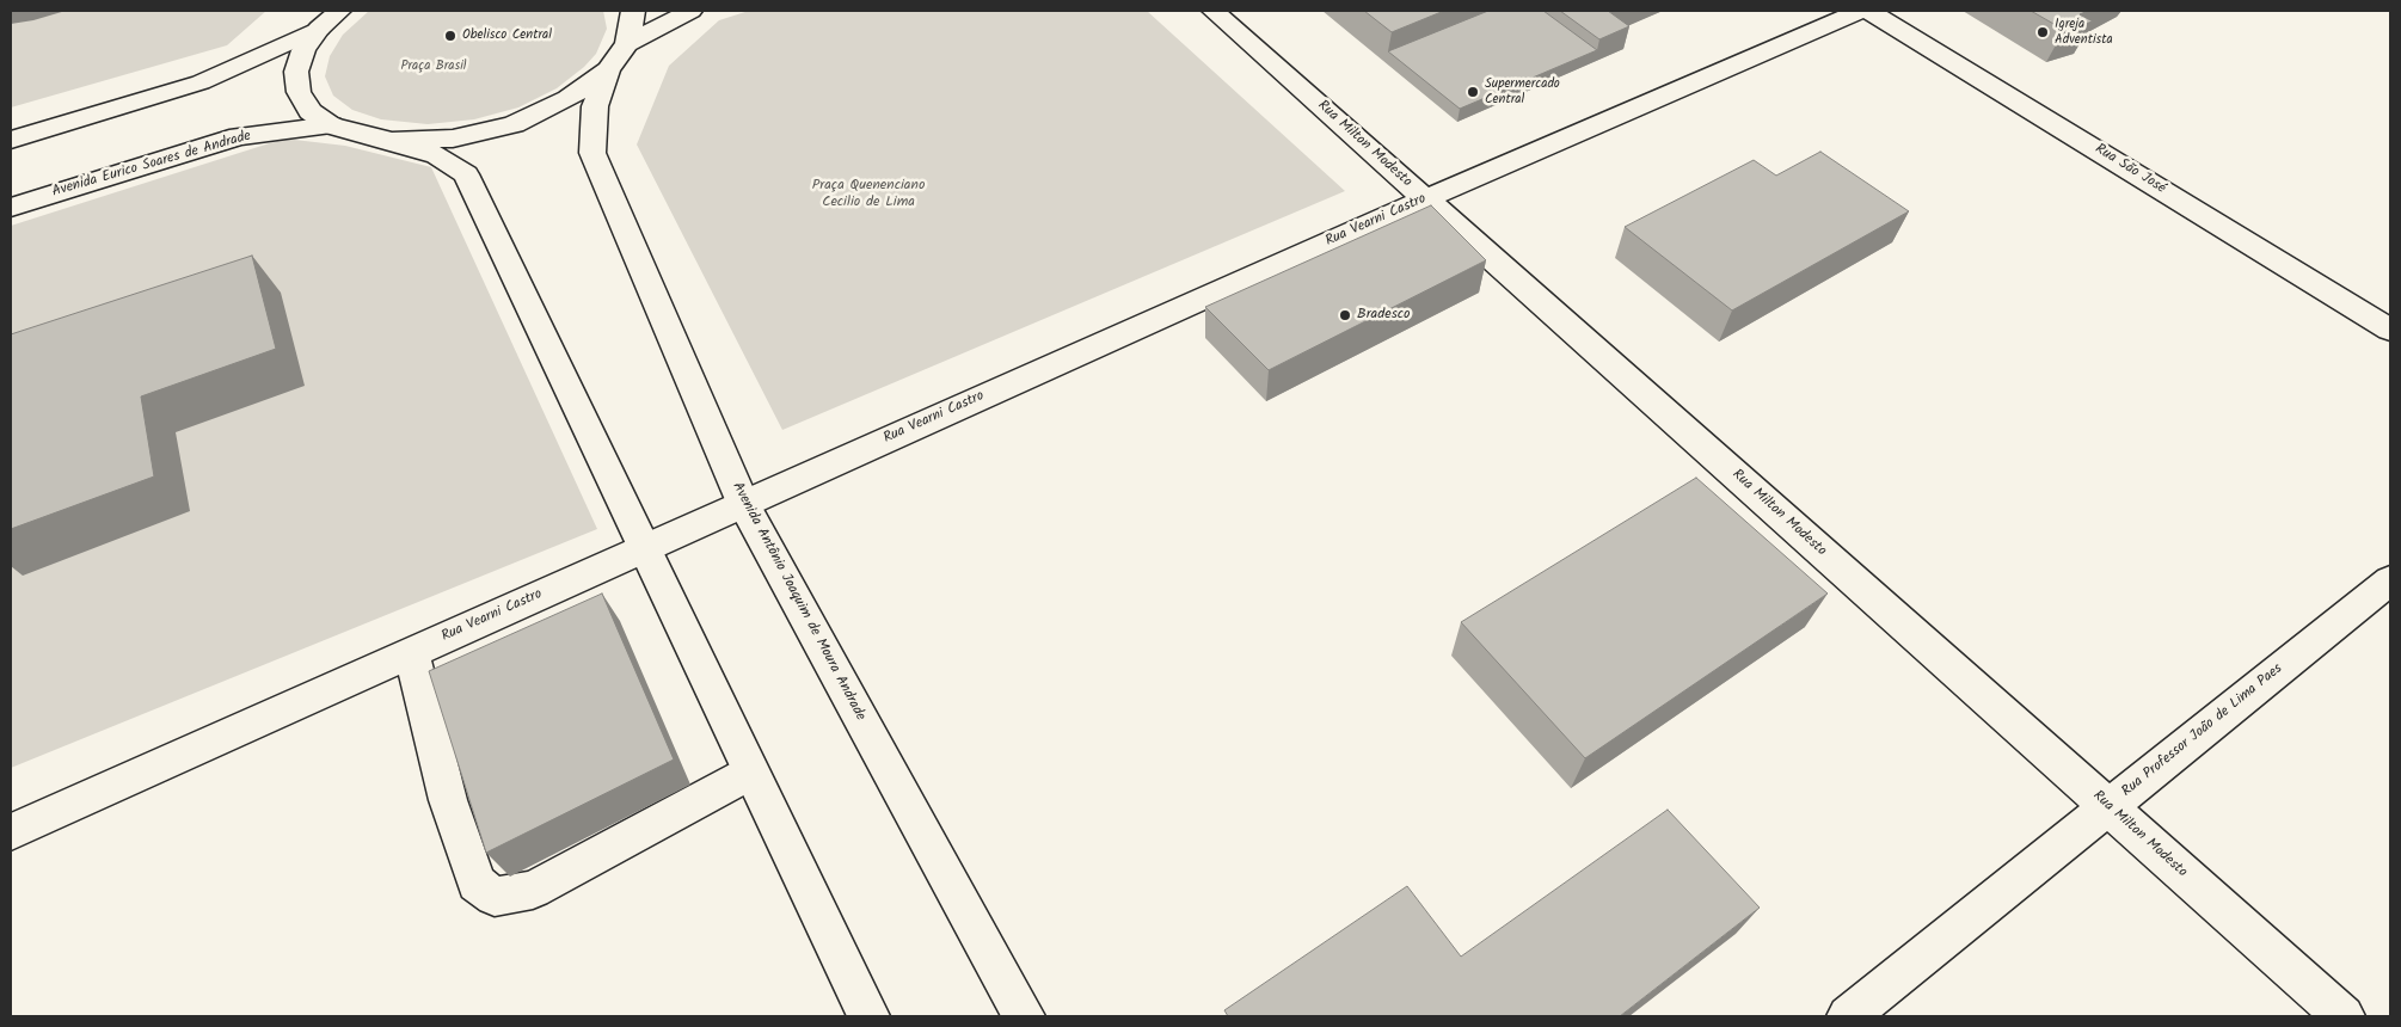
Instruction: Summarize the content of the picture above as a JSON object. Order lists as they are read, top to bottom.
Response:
{
  "streets": {
    "main road": [
      "Rua Milton Modesto",
      "Avenida Eurico Soares de Andrade",
      "Rua São José",
      "Rua Vearni Castro",
      "Avenida Antônio Joaquim de Moura Andrade",
      "Rua Professor João de Lima Paes"
    ]
  },
  "crossings": [
    ["Rua Milton Modesto", "Rua Vearni Castro"],
    ["Rua Milton Modesto", "Rua Professor João de Lima Paes"],
    ["Rua Vearni Castro", "Avenida Antônio Joaquim de Moura Andrade"]
  ],
  "parks": ["Praça Brasil", "Praça Quenenciano Cecilio de Lima"],
  "places": [
    "Igreja Adventista",
    "Obelisco Central",
    "Supermercado Central",
    "Bradesco"
  ]
}
